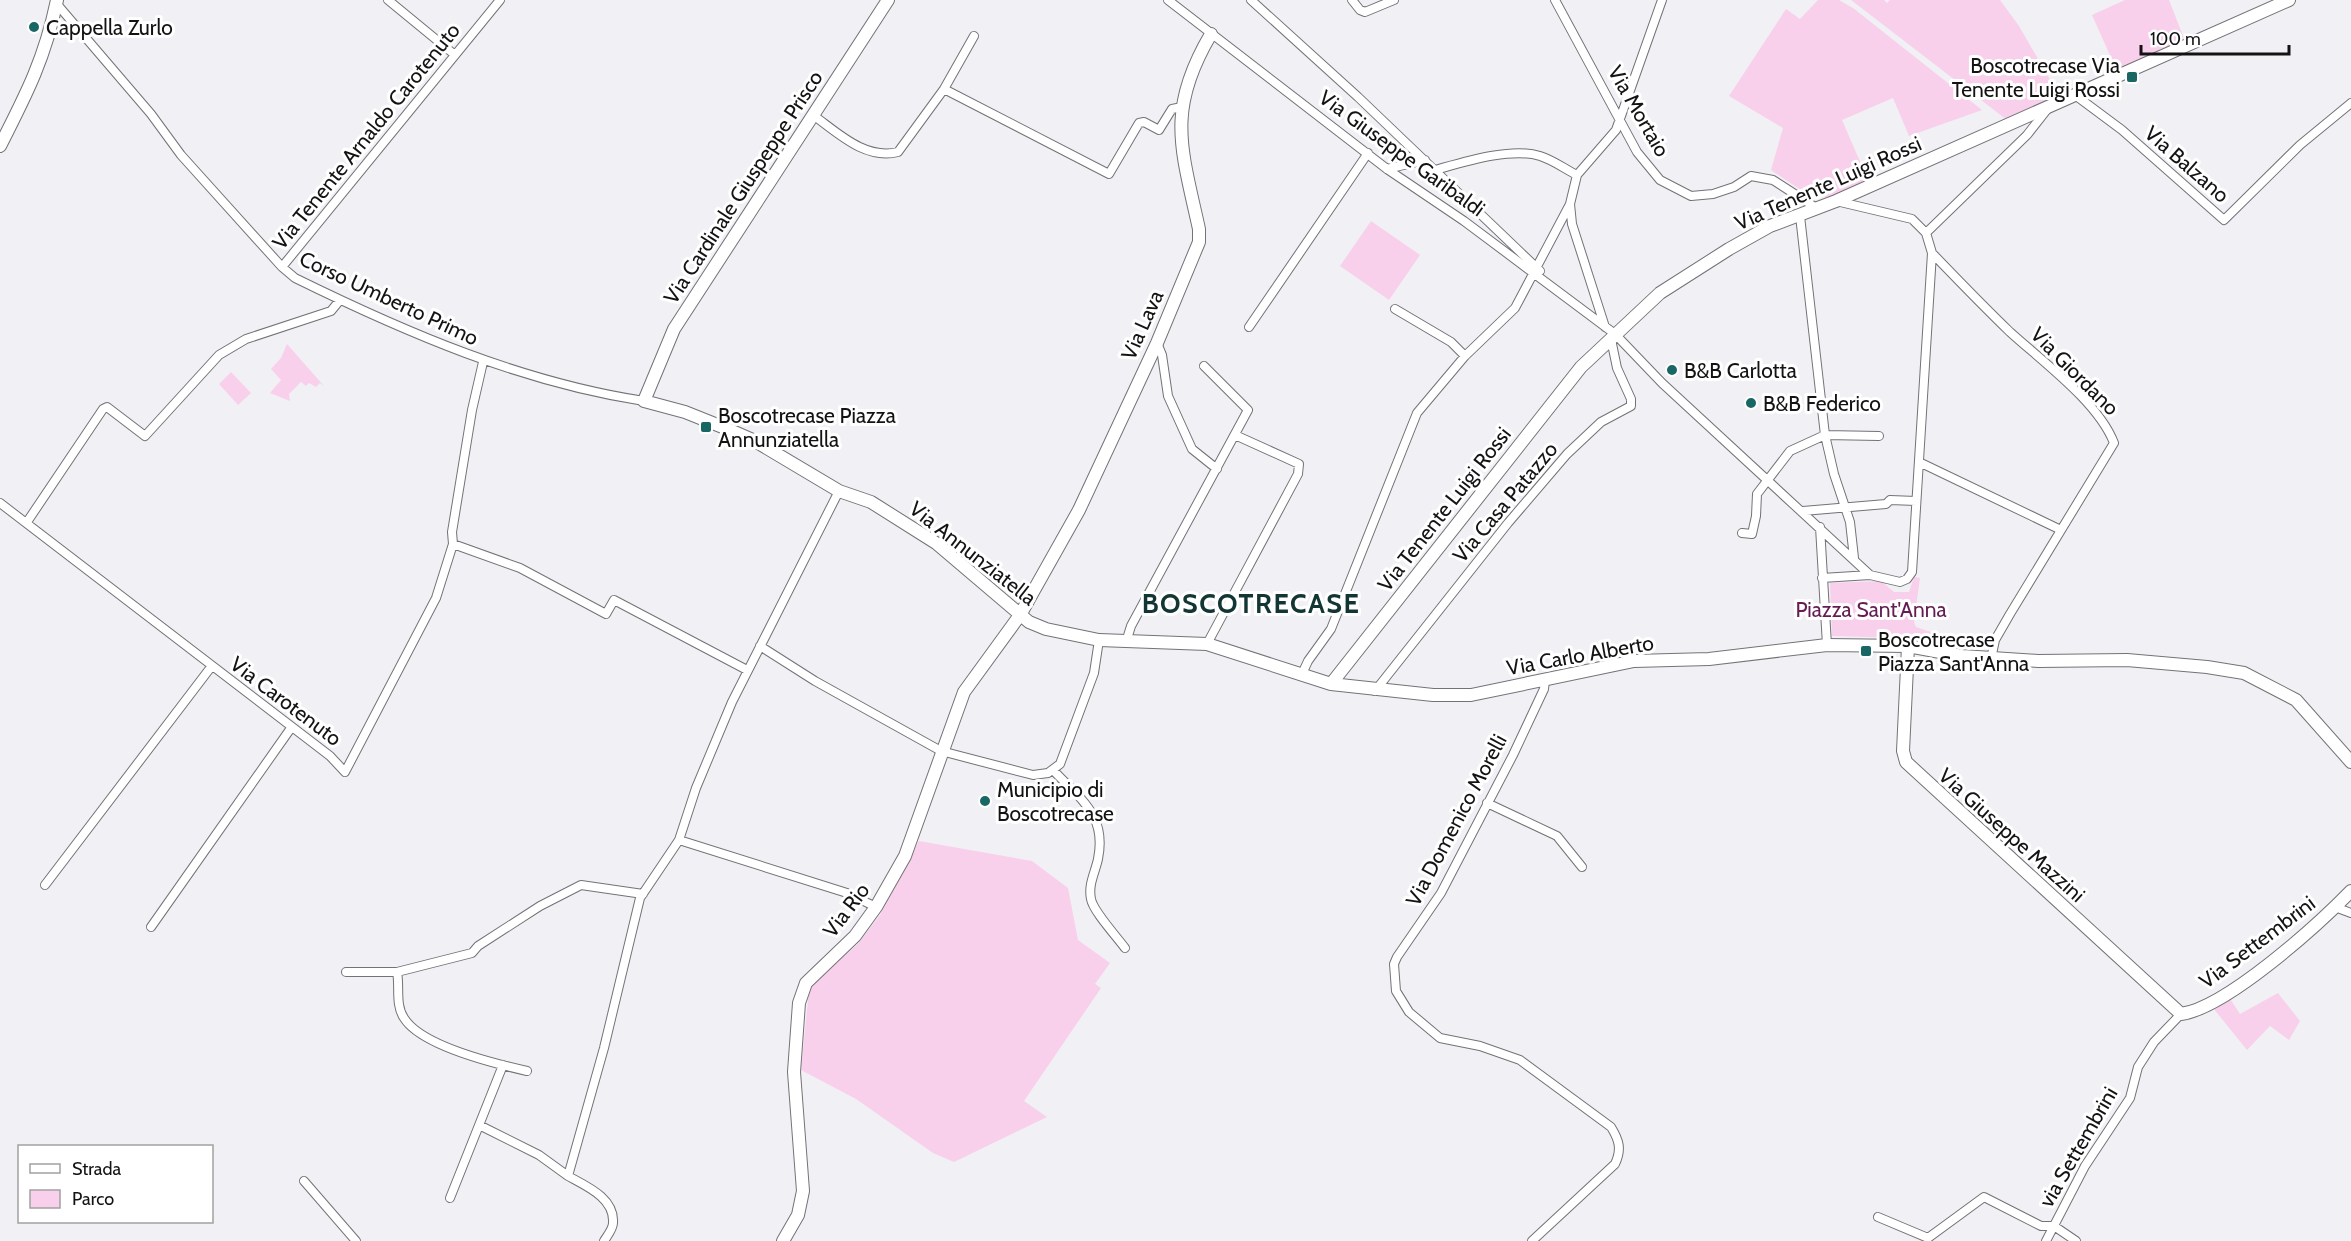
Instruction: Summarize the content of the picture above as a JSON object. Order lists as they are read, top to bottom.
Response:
{
  "streets": {
    "street": [
      "Via Mortaio",
      "Via Tenente Arnaldo Carotenuto",
      "Via Giuseppe Garibaldi",
      "Via Balzano",
      "Via Tenente Luigi Rossi",
      "Via Cardinale Giuspeppe Prisco",
      "Corso Umberto Primo",
      "Via Lava",
      "Via Giordano",
      "Via Casa Patazzo",
      "Via Annunziatella",
      "Via Carlo Alberto",
      "Via Carotenuto",
      "Via Domenico Morelli",
      "Via Giuseppe Mazzini",
      "Via Rio",
      "Via Settembrini",
      "via Settembrini"
    ]
  },
  "crossings": [
    ["Via Mortaio", "Via Tenente Luigi Rossi"],
    ["Via Tenente Arnaldo Carotenuto", "Corso Umberto Primo"],
    ["Via Giuseppe Garibaldi", "Via Lava"],
    ["Via Balzano", "Via Tenente Luigi Rossi"],
    ["Via Tenente Luigi Rossi", "Via Casa Patazzo"],
    ["Via Tenente Luigi Rossi", "Via Annunziatella"],
    ["Via Tenente Luigi Rossi", "Via Carlo Alberto"],
    ["Via Cardinale Giuspeppe Prisco", "Corso Umberto Primo"],
    ["Via Cardinale Giuspeppe Prisco", "Via Annunziatella"],
    ["Corso Umberto Primo", "Via Annunziatella"],
    ["Corso Umberto Primo", "Via Carotenuto"],
    ["Via Lava", "Via Annunziatella"],
    ["Via Lava", "Via Rio"],
    ["Via Giordano", "Via Carlo Alberto"],
    ["Via Casa Patazzo", "Via Carlo Alberto"],
    ["Via Annunziatella", "Via Carlo Alberto"],
    ["Via Annunziatella", "Via Rio"],
    ["Via Carlo Alberto", "Via Domenico Morelli"],
    ["Via Carlo Alberto", "Via Giuseppe Mazzini"],
    ["Via Giuseppe Mazzini", "Via Settembrini"],
    ["Via Giuseppe Mazzini", "via Settembrini"],
    ["Via Settembrini", "via Settembrini"]
  ],
  "districts": ["BOSCOTRECASE"],
  "parks": ["Piazza Sant'Anna"],
  "places": {
    "other": [
      "Cappella Zurlo",
      "B&B Carlotta",
      "B&B Federico",
      "Municipio di Boscotrecase"
    ],
    "transit": ["Boscotrecase Via Tenente Luigi Rossi", "Boscotrecase Piazza Annunziatella", "Boscotrecase Piazza Sant'Anna"]
  },
  "legend": ["Strada", "Parco"],
  "scale_bar": "100 m"
}
